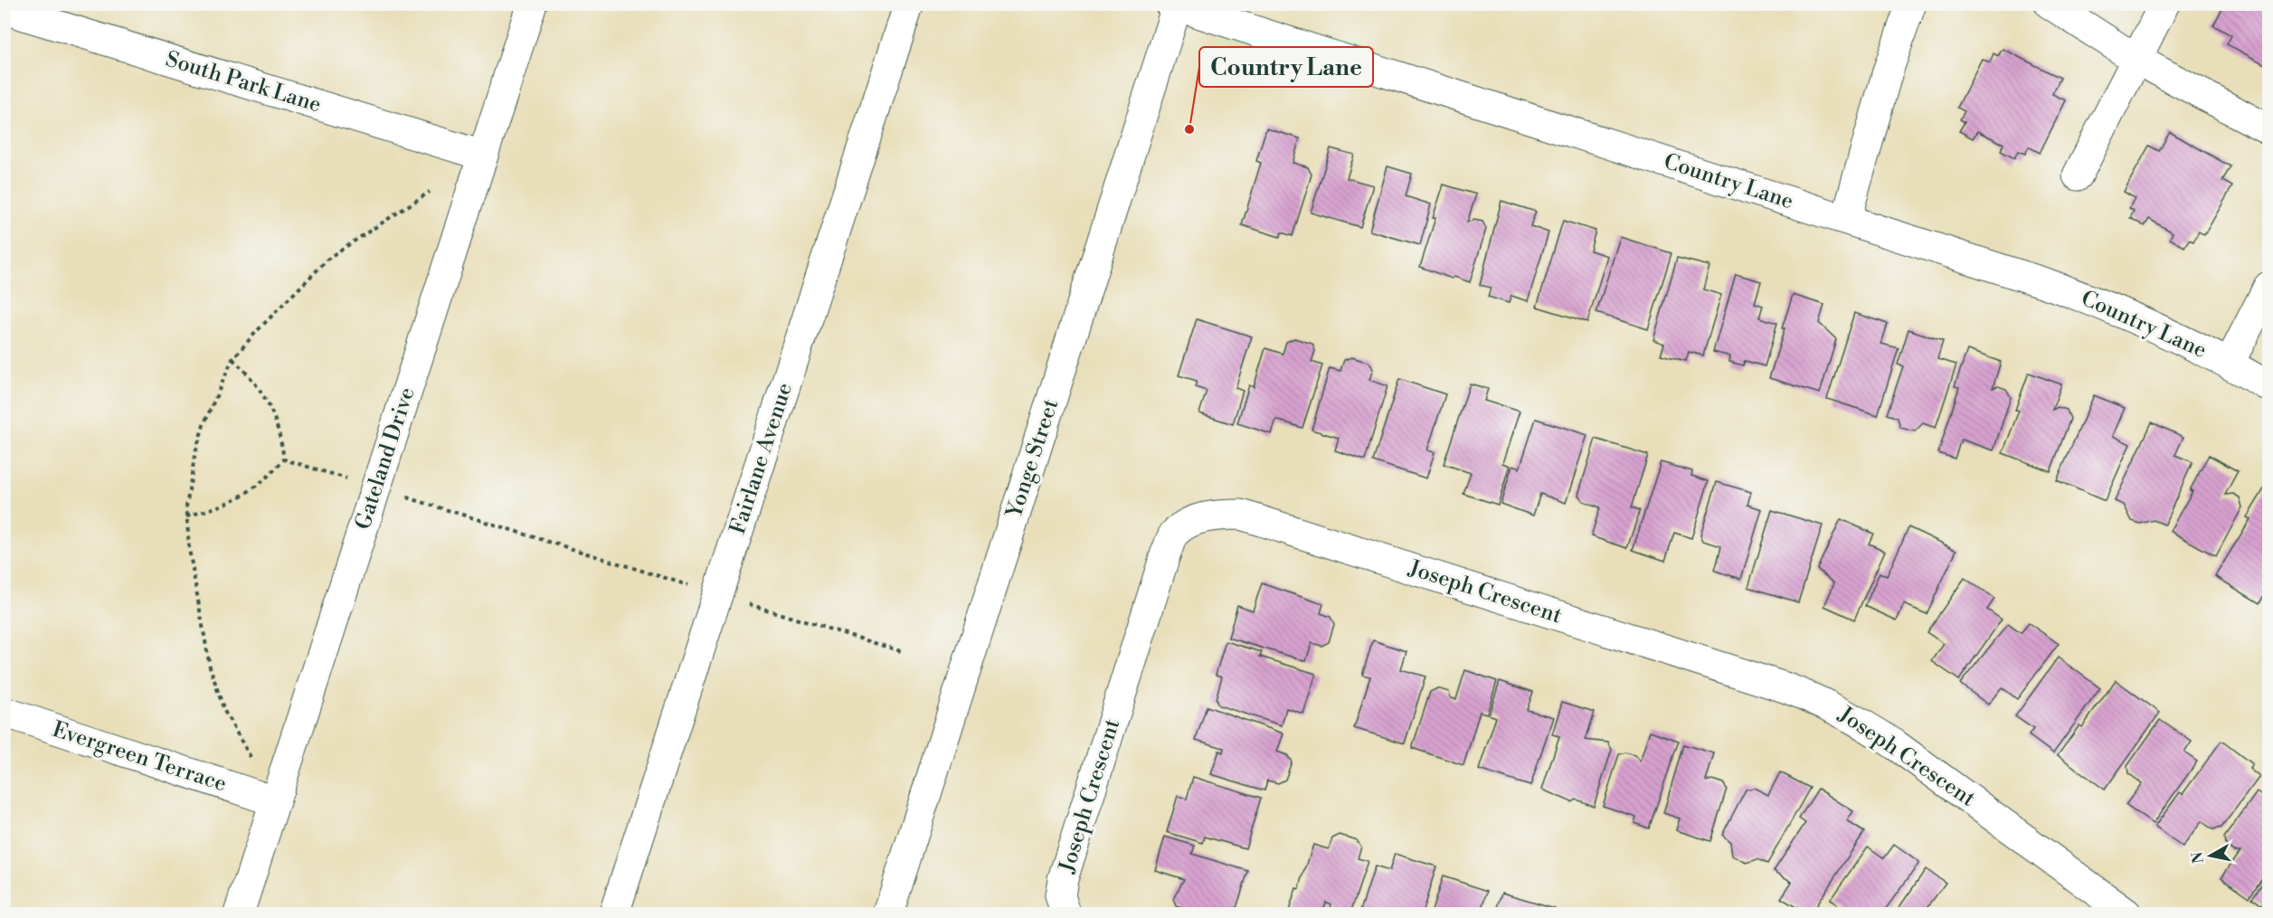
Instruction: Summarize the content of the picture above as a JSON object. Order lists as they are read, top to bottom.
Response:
{
  "streets": {
    "street": [
      "South Park Lane",
      "Country Lane",
      "Gateland Drive",
      "Fairlane Avenue",
      "Yonge Street",
      "Joseph Crescent",
      "Evergreen Terrace"
    ]
  },
  "crossings": [
    ["South Park Lane", "Gateland Drive"],
    ["Country Lane", "Yonge Street"],
    ["Gateland Drive", "Evergreen Terrace"]
  ],
  "places": ["Country Lane"],
  "north": "left"
}
